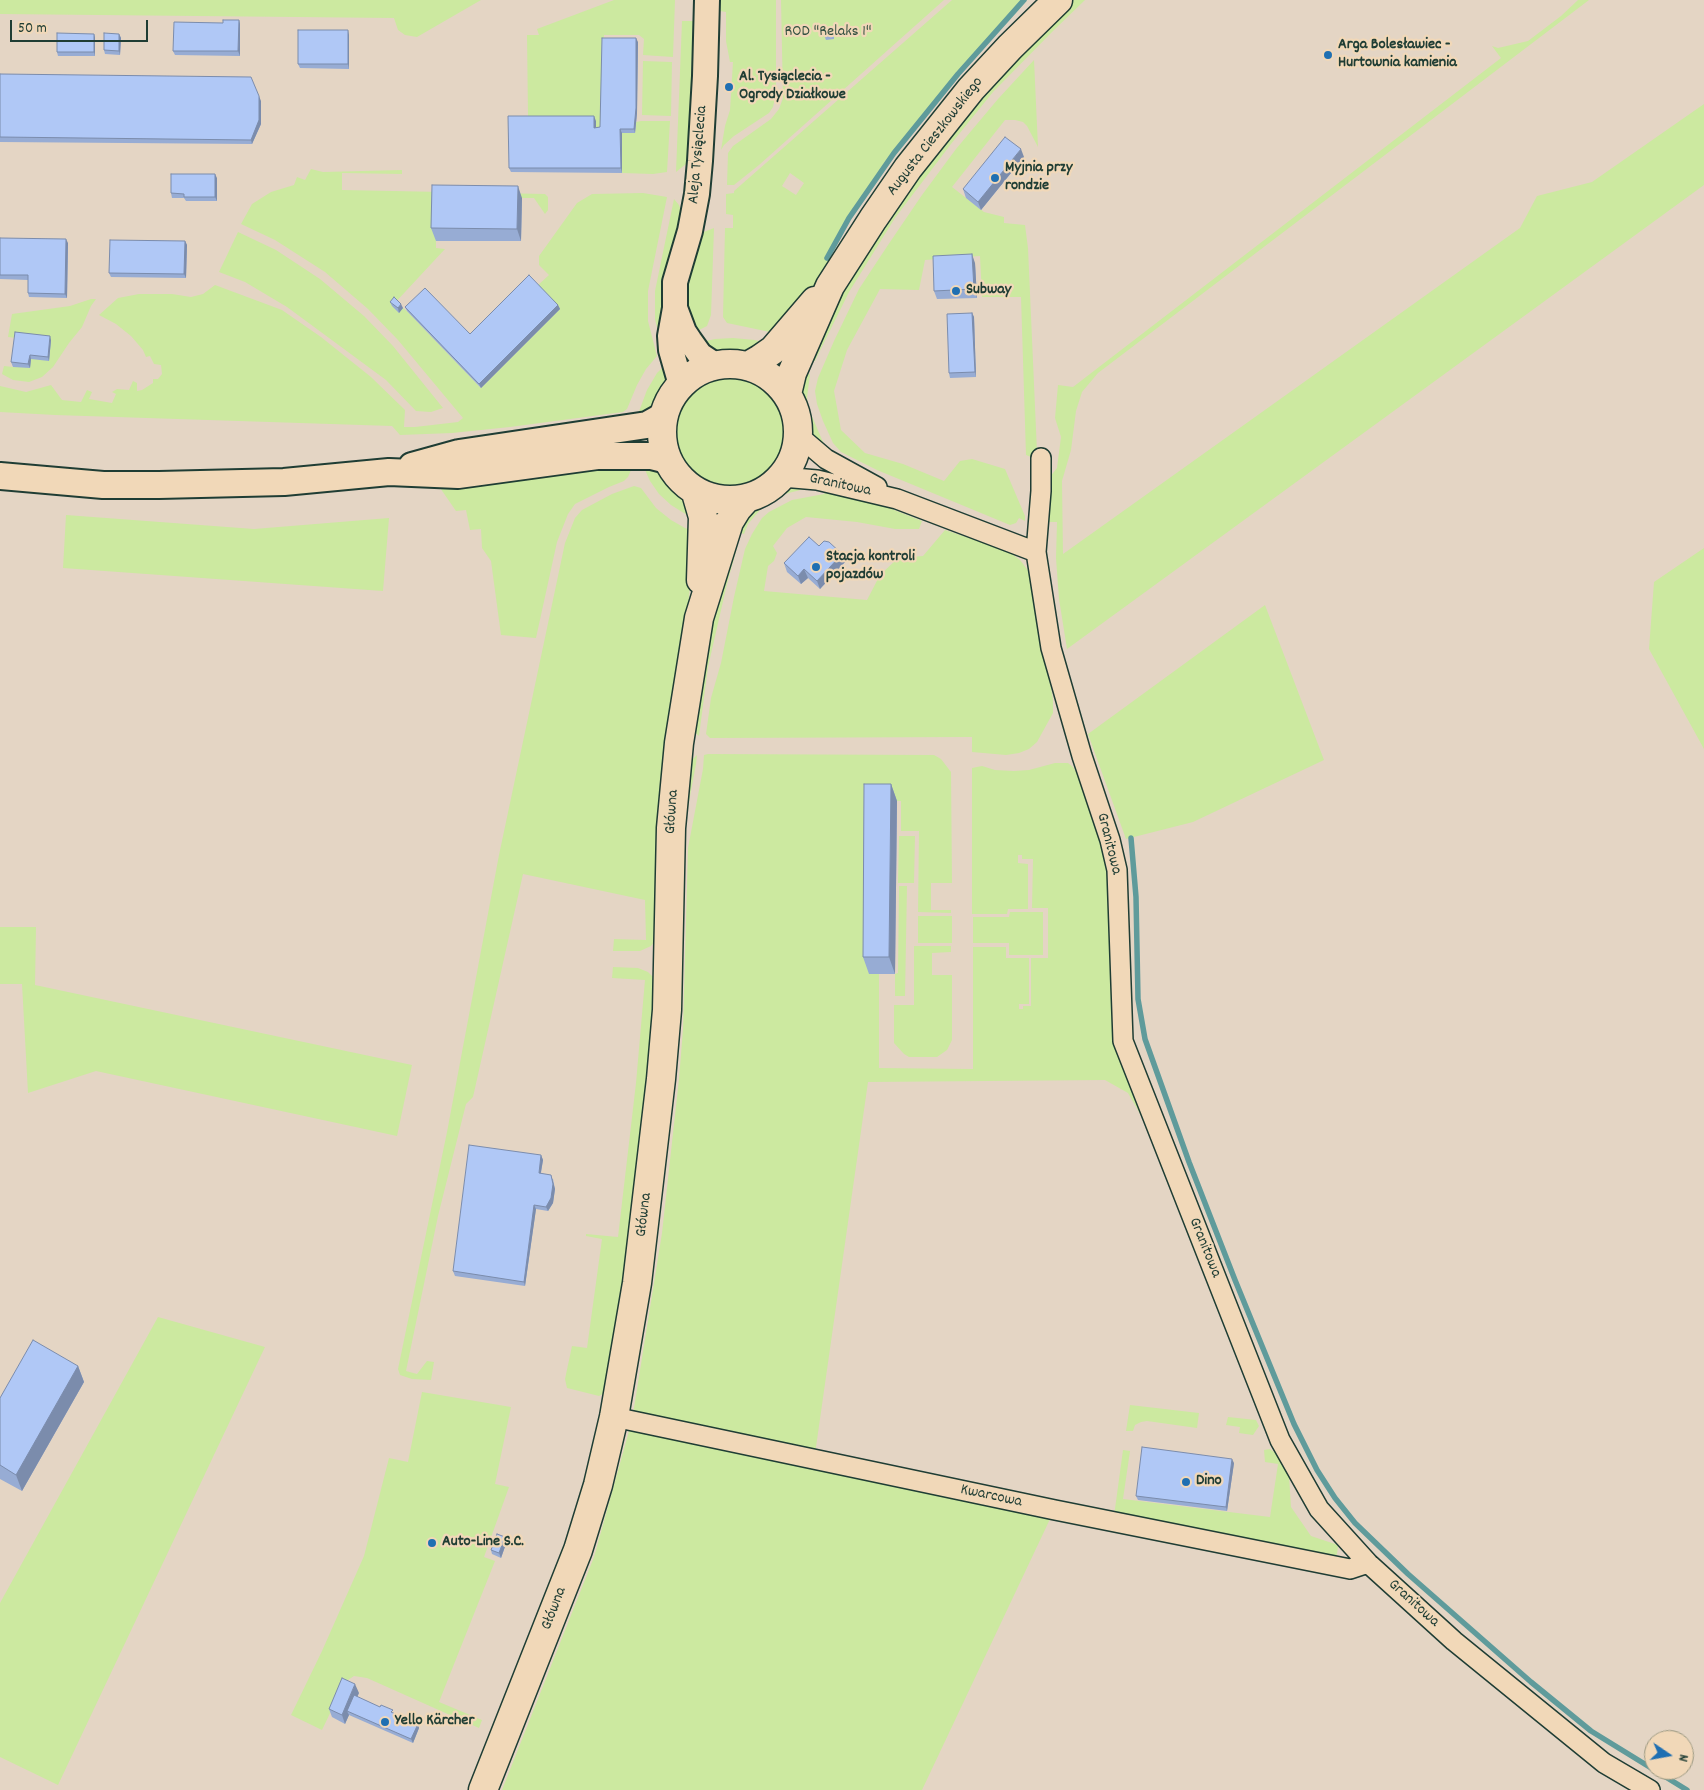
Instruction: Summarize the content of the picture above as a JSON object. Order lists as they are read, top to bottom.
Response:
{
  "streets": {
    "main road": ["Augusta Cieszkowskiego", "Główna"],
    "street": ["Aleja Tysiąclecia", "Granitowa", "Kwarcowa"]
  },
  "crossings": [
    ["Augusta Cieszkowskiego", "Aleja Tysiąclecia"],
    ["Augusta Cieszkowskiego", "Granitowa"],
    ["Augusta Cieszkowskiego", "Główna"],
    ["Aleja Tysiąclecia", "Granitowa"],
    ["Aleja Tysiąclecia", "Główna"],
    ["Granitowa", "Główna"],
    ["Granitowa", "Kwarcowa"],
    ["Główna", "Kwarcowa"]
  ],
  "parks": ["ROD \"Relaks 1\""],
  "places": [
    "Arga Bolesławiec - Hurtownia kamienia",
    "Al. Tysiąclecia - Ogrody Działkowe",
    "Myjnia przy rondzie",
    "Subway",
    "Stacja kontroli pojazdów",
    "Dino",
    "Auto-Line S.C.",
    "Yello Kärcher"
  ],
  "scale_bar": "50 m",
  "north": "right"
}
